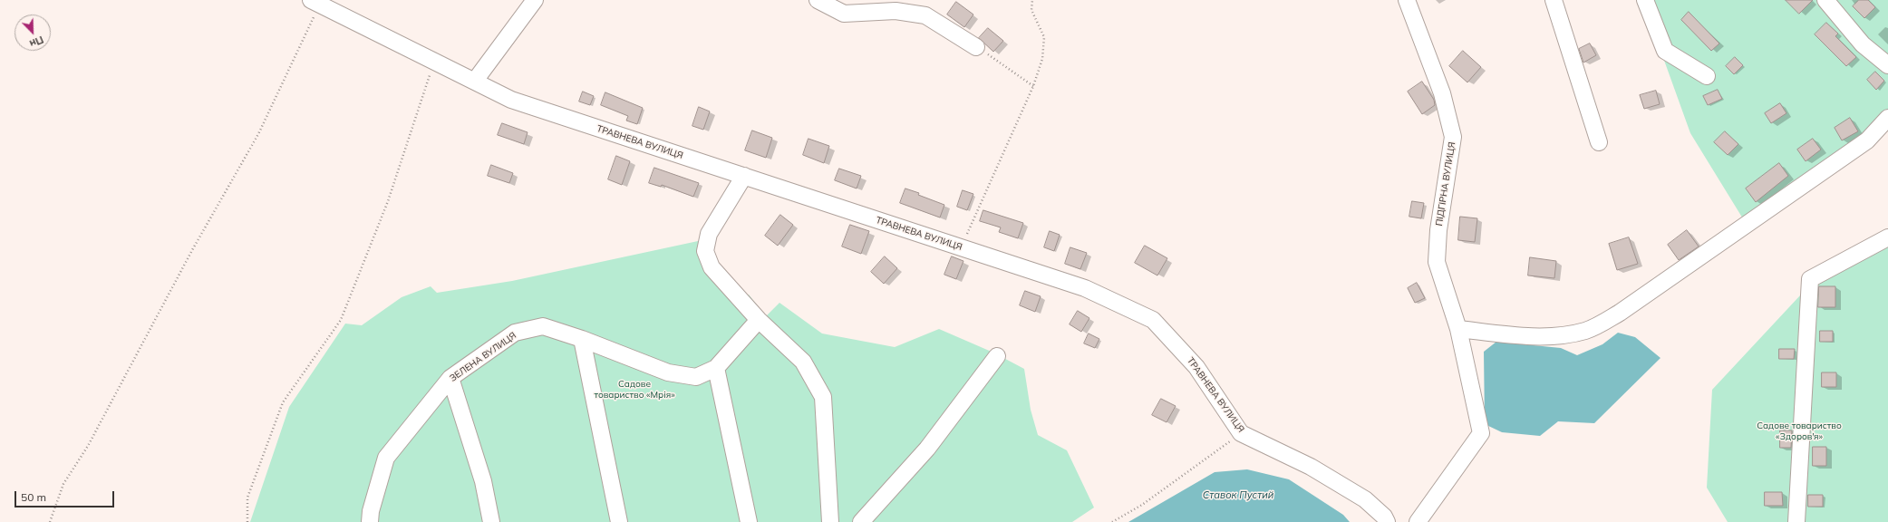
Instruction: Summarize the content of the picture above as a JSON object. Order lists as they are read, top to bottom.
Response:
{
  "streets": {
    "street": ["ТРАВНЕВА ВУЛИЦЯ", "ПІДГІРНА ВУЛИЦЯ", "ЗЕЛЕНА ВУЛИЦЯ"]
  },
  "water": ["Ставок Пустий"],
  "parks": ["Садове товариство «Мрія»", "Садове товариство «Здоров'я»"],
  "scale_bar": "50 m",
  "north": "bottom right"
}
